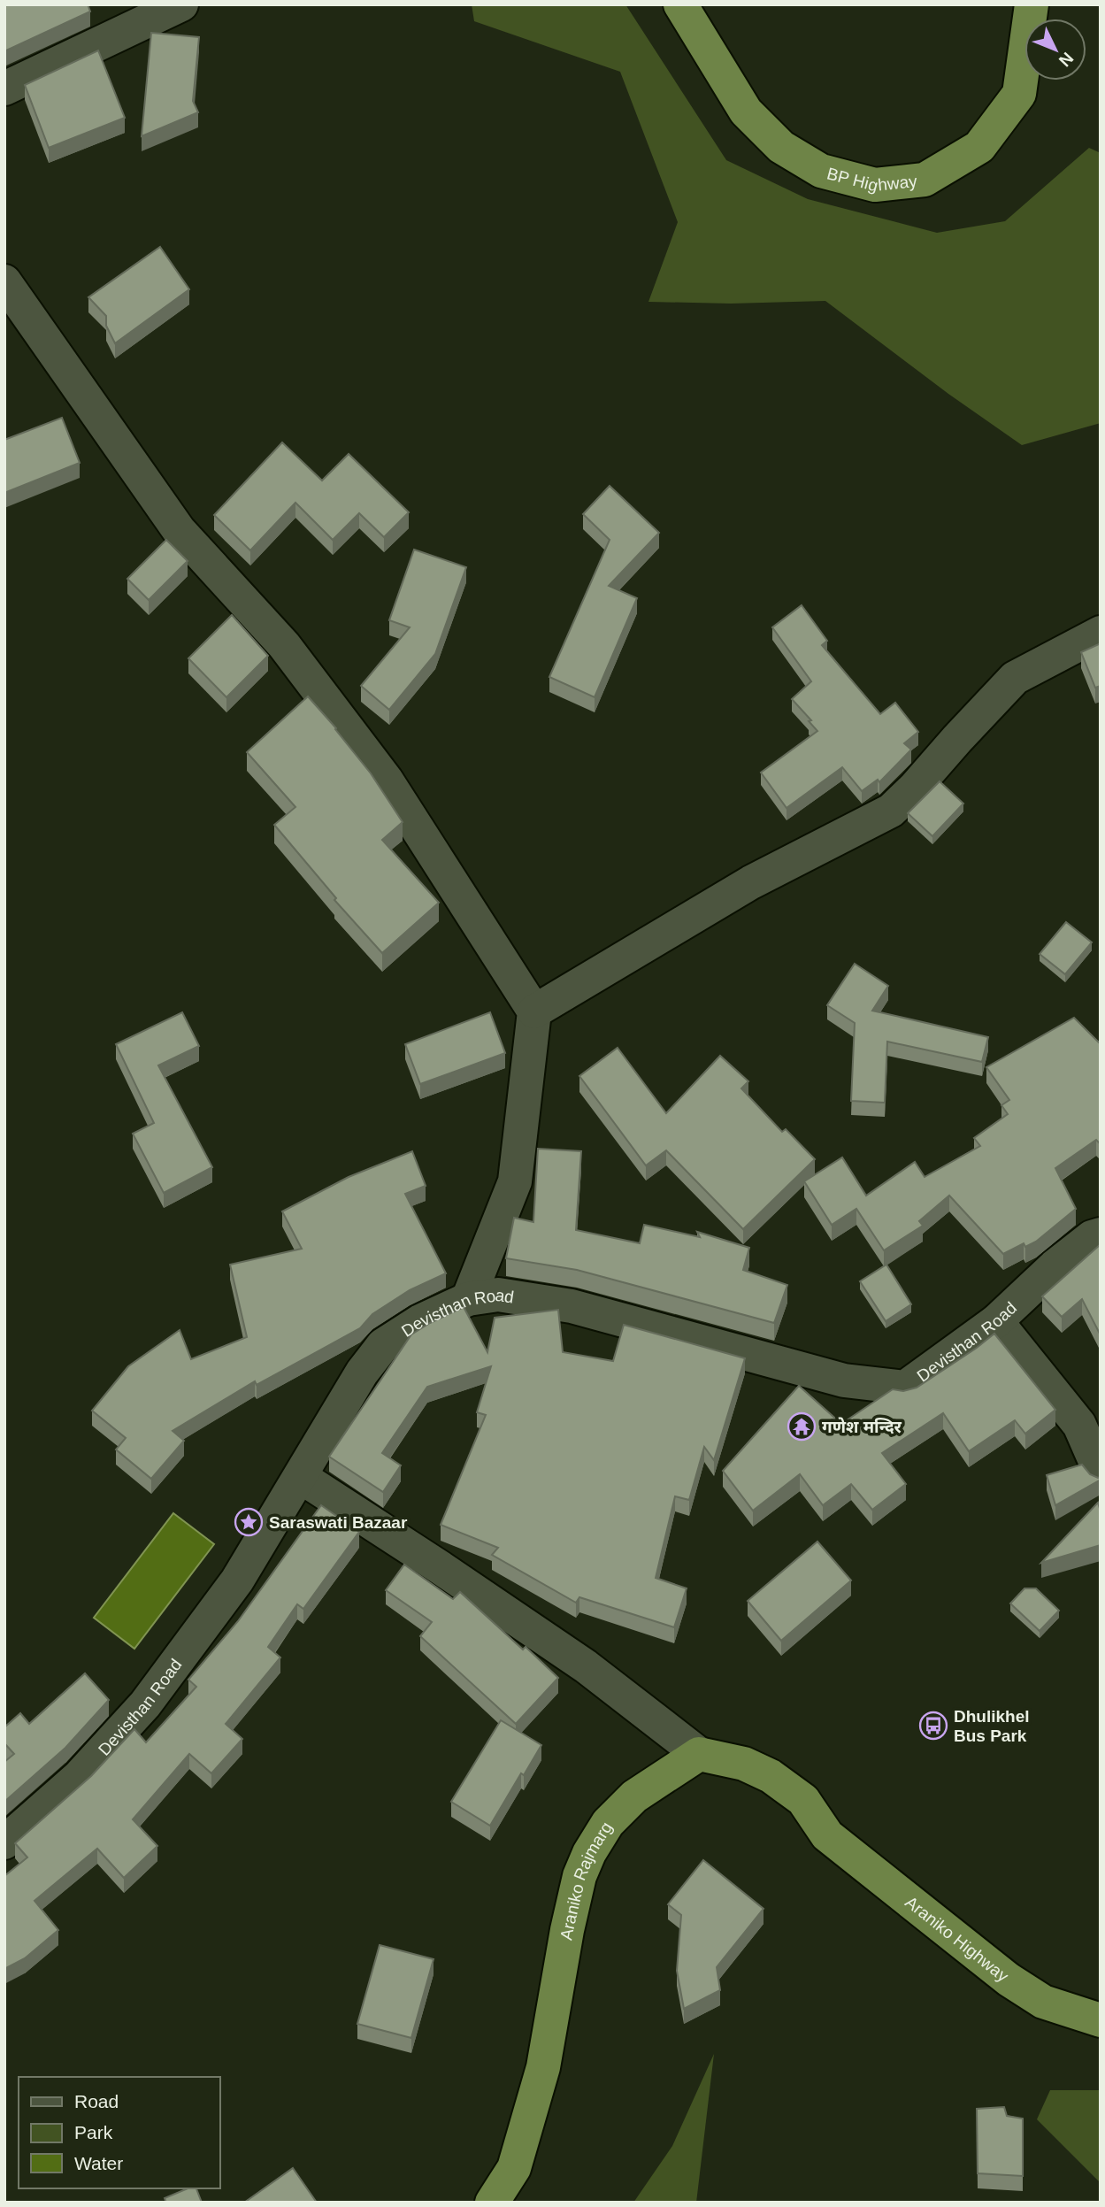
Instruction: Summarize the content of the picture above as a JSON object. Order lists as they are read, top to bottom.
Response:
{
  "streets": {
    "highway": ["BP Highway", "Araniko Rajmarg", "Araniko Highway"],
    "street": ["Devisthan Road"]
  },
  "crossings": [
    ["Araniko Rajmarg", "Araniko Highway"]
  ],
  "places": {
    "temple": ["गणेश मन्दिर"],
    "place": ["Saraswati Bazaar"],
    "bus stop": ["Dhulikhel Bus Park"]
  },
  "legend": ["Road", "Park", "Water"],
  "north": "bottom right"
}
